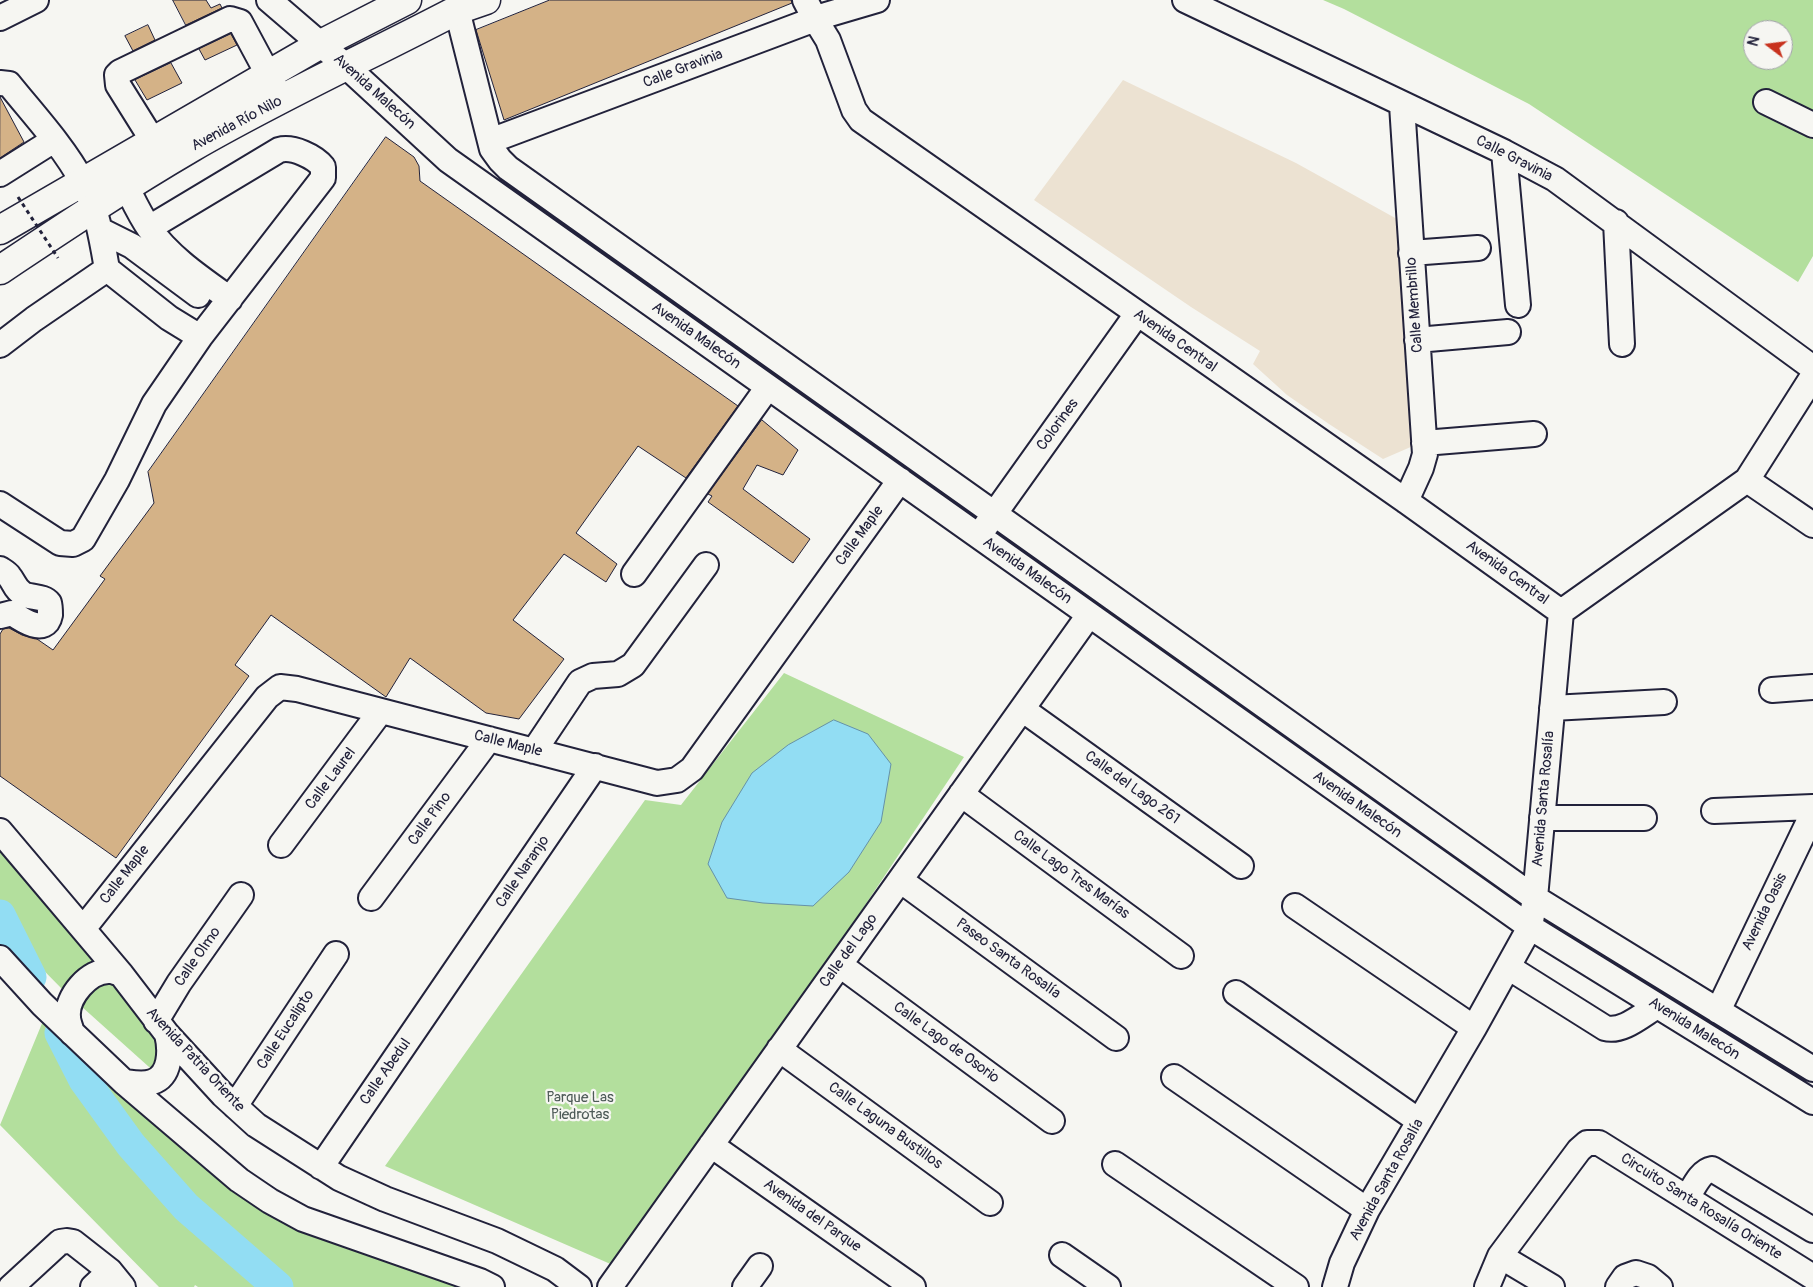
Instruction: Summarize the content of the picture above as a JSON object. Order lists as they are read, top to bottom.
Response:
{
  "streets": {
    "main road": ["Avenida Río Nilo"],
    "street": [
      "Calle Gravinia",
      "Avenida Malecón",
      "Calle Membrillo",
      "Avenida Central",
      "Colorines",
      "Calle Maple",
      "Calle Laurel",
      "Calle del Lago 261",
      "Avenida Santa Rosalía",
      "Calle Pino",
      "Calle Naranjo",
      "Calle Lago Tres Marías",
      "Avenida Oasis",
      "Calle del Lago",
      "Calle Olmo",
      "Paseo Santa Rosalía",
      "Calle Eucalipto",
      "Calle Lago de Osorio",
      "Avenida Patria Oriente",
      "Calle Abedul",
      "Calle Laguna Bustillos",
      "Circuito Santa Rosalía Oriente",
      "Avenida del Parque"
    ]
  },
  "crossings": [
    ["Calle Gravinia", "Avenida Malecón"],
    ["Calle Gravinia", "Calle Membrillo"],
    ["Calle Gravinia", "Avenida Central"],
    ["Avenida Malecón", "Avenida Río Nilo"],
    ["Avenida Malecón", "Colorines"],
    ["Avenida Malecón", "Calle Maple"],
    ["Avenida Malecón", "Avenida Santa Rosalía"],
    ["Avenida Malecón", "Avenida Oasis"],
    ["Avenida Malecón", "Calle del Lago"],
    ["Calle Membrillo", "Avenida Central"],
    ["Avenida Central", "Colorines"],
    ["Avenida Central", "Avenida Santa Rosalía"],
    ["Calle Maple", "Calle Laurel"],
    ["Calle Maple", "Calle Pino"],
    ["Calle Maple", "Calle Naranjo"],
    ["Calle Maple", "Avenida Patria Oriente"],
    ["Calle del Lago 261", "Calle del Lago"],
    ["Calle Naranjo", "Calle Abedul"],
    ["Calle Lago Tres Marías", "Calle del Lago"],
    ["Calle del Lago", "Paseo Santa Rosalía"],
    ["Calle del Lago", "Calle Lago de Osorio"],
    ["Calle del Lago", "Calle Laguna Bustillos"],
    ["Calle del Lago", "Avenida del Parque"],
    ["Calle Olmo", "Avenida Patria Oriente"],
    ["Calle Eucalipto", "Avenida Patria Oriente"],
    ["Avenida Patria Oriente", "Calle Abedul"]
  ],
  "parks": ["Parque Las Piedrotas"],
  "north": "left"
}
